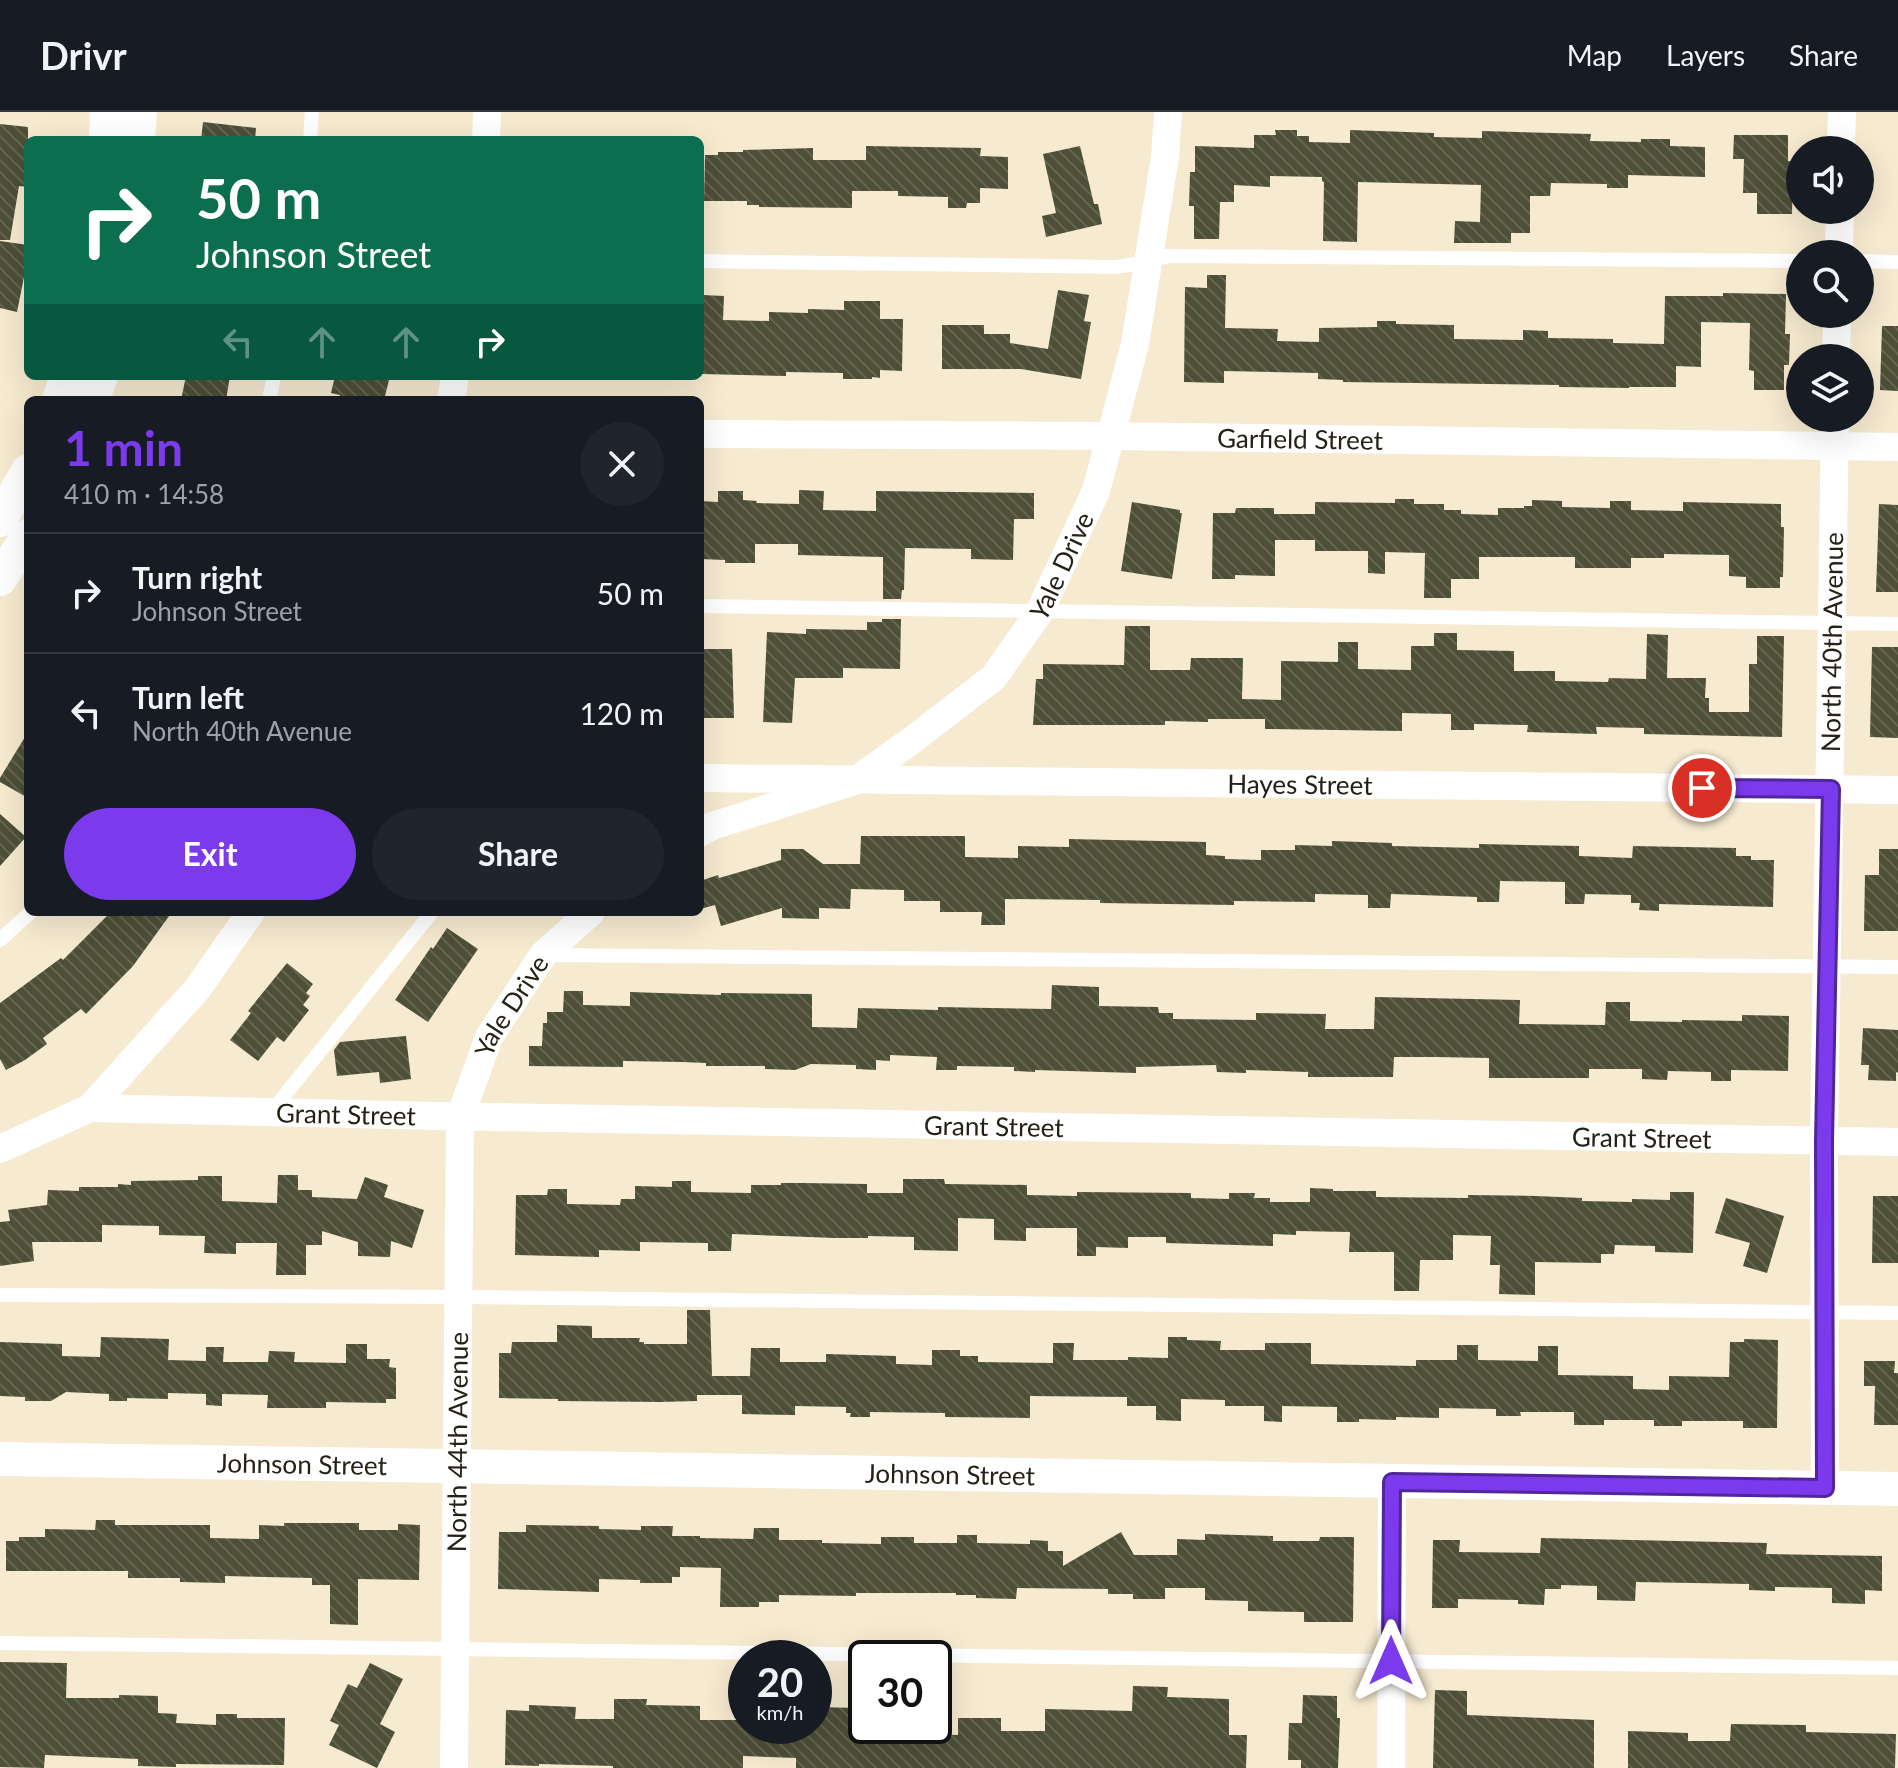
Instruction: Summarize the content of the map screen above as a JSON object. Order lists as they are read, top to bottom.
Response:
{
  "streets": {
    "street": [
      "Garfield Street",
      "Yale Drive",
      "North 40th Avenue",
      "Hayes Street",
      "Grant Street",
      "North 44th Avenue",
      "Johnson Street"
    ]
  },
  "crossings": [
    ["Garfield Street", "Yale Drive"],
    ["Garfield Street", "North 40th Avenue"],
    ["Yale Drive", "Hayes Street"],
    ["Yale Drive", "Grant Street"],
    ["Yale Drive", "North 44th Avenue"],
    ["North 40th Avenue", "Hayes Street"],
    ["North 40th Avenue", "Grant Street"],
    ["North 40th Avenue", "Johnson Street"],
    ["Grant Street", "North 44th Avenue"],
    ["North 44th Avenue", "Johnson Street"]
  ],
  "page": {
    "header": "Drivr",
    "nav": ["Map", "Layers", "Share"],
    "turn": ["50 m", "Johnson Street"],
    "heading": ["1 min", "410 m · 14:58"],
    "list": [
      {
        "name": "Turn right",
        "note": "Johnson Street",
        "value": "50 m"
      },
      {
        "name": "Turn left",
        "note": "North 40th Avenue",
        "value": "120 m"
      }
    ],
    "buttons": ["Exit", "Share"],
    "speed": "20 km/h",
    "limit": "30"
  }
}
